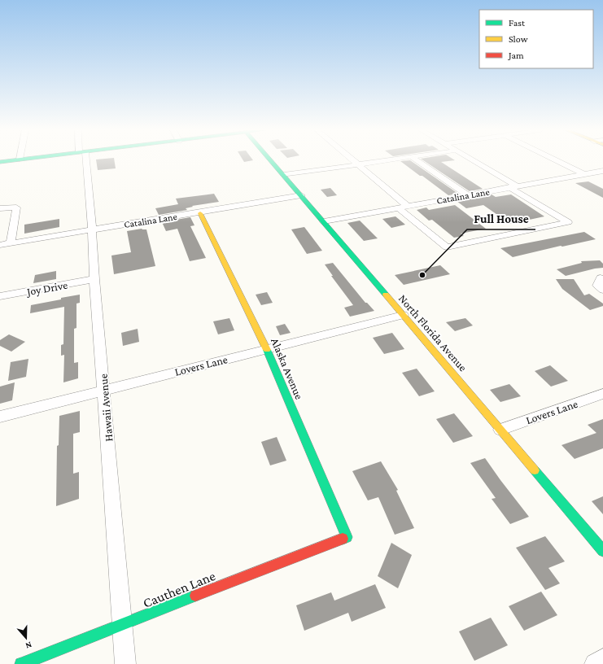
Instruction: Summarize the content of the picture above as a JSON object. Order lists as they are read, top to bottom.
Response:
{
  "streets": {
    "street": [
      "Catalina Lane",
      "Joy Drive",
      "North Florida Avenue",
      "Lovers Lane",
      "Alaska Avenue",
      "Hawaii Avenue",
      "Cauthen Lane"
    ]
  },
  "crossings": [
    ["Catalina Lane", "North Florida Avenue"],
    ["Catalina Lane", "Alaska Avenue"],
    ["Catalina Lane", "Hawaii Avenue"],
    ["Joy Drive", "Hawaii Avenue"],
    ["North Florida Avenue", "Lovers Lane"],
    ["Lovers Lane", "Alaska Avenue"],
    ["Lovers Lane", "Hawaii Avenue"],
    ["Alaska Avenue", "Cauthen Lane"],
    ["Hawaii Avenue", "Cauthen Lane"]
  ],
  "places": ["Full House"],
  "legend": ["Fast", "Slow", "Jam"],
  "north": "bottom"
}
